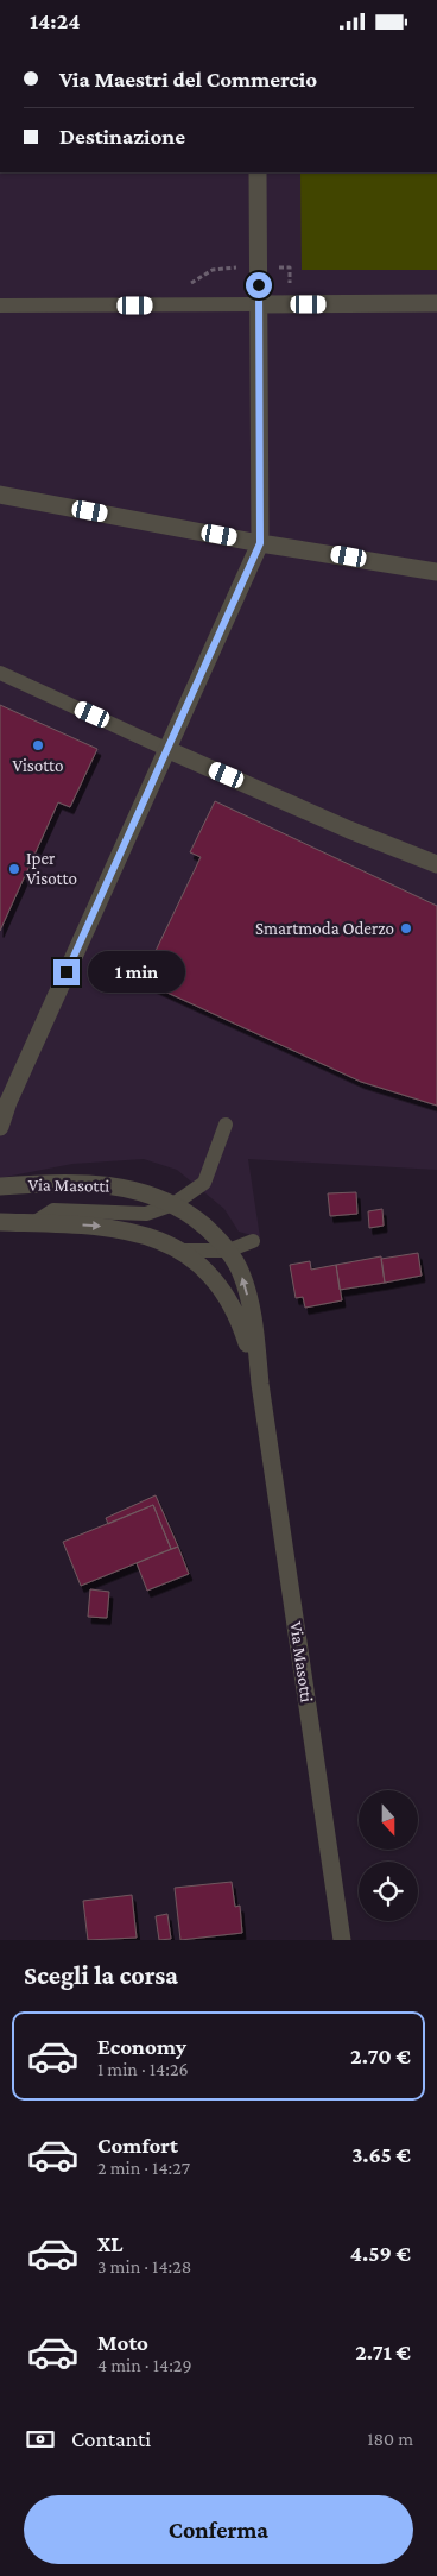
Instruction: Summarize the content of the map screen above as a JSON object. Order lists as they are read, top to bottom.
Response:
{
  "streets": {
    "street": ["Via Masotti"]
  },
  "places": ["Visotto", "Iper Visotto", "Smartmoda Oderzo"],
  "north": "bottom",
  "page": {
    "status": "14:24",
    "banner": ["Via Maestri del Commercio", "Destinazione"],
    "bubble": "1 min",
    "heading": "Scegli la corsa",
    "list": [
      {
        "name": "Economy",
        "note": "1 min · 14:26",
        "value": "2.70 €"
      },
      {
        "name": "Comfort",
        "note": "2 min · 14:27",
        "value": "3.65 €"
      },
      {
        "name": "XL",
        "note": "3 min · 14:28",
        "value": "4.59 €"
      },
      {
        "name": "Moto",
        "note": "4 min · 14:29",
        "value": "2.71 €"
      }
    ],
    "pay": ["Contanti", "180 m"],
    "buttons": "Conferma"
  }
}
